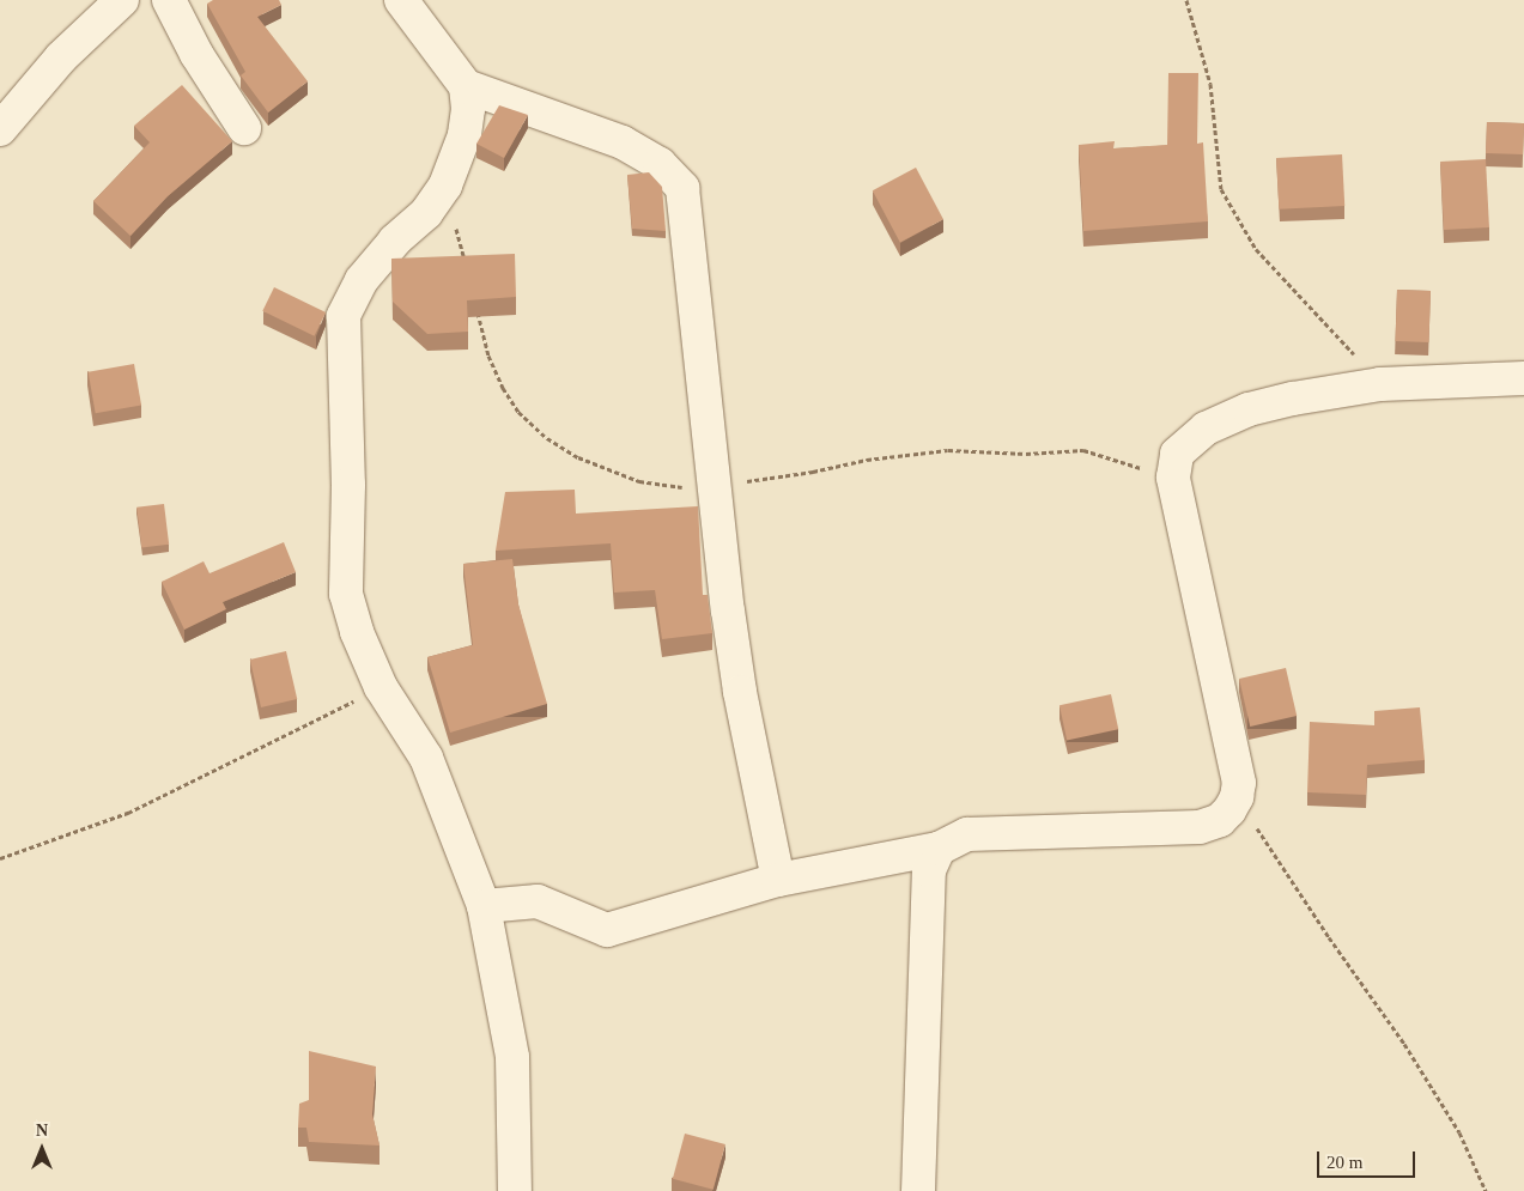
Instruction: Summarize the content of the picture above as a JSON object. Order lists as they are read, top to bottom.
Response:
{
  "scale_bar": "20 m",
  "north": "top"
}
